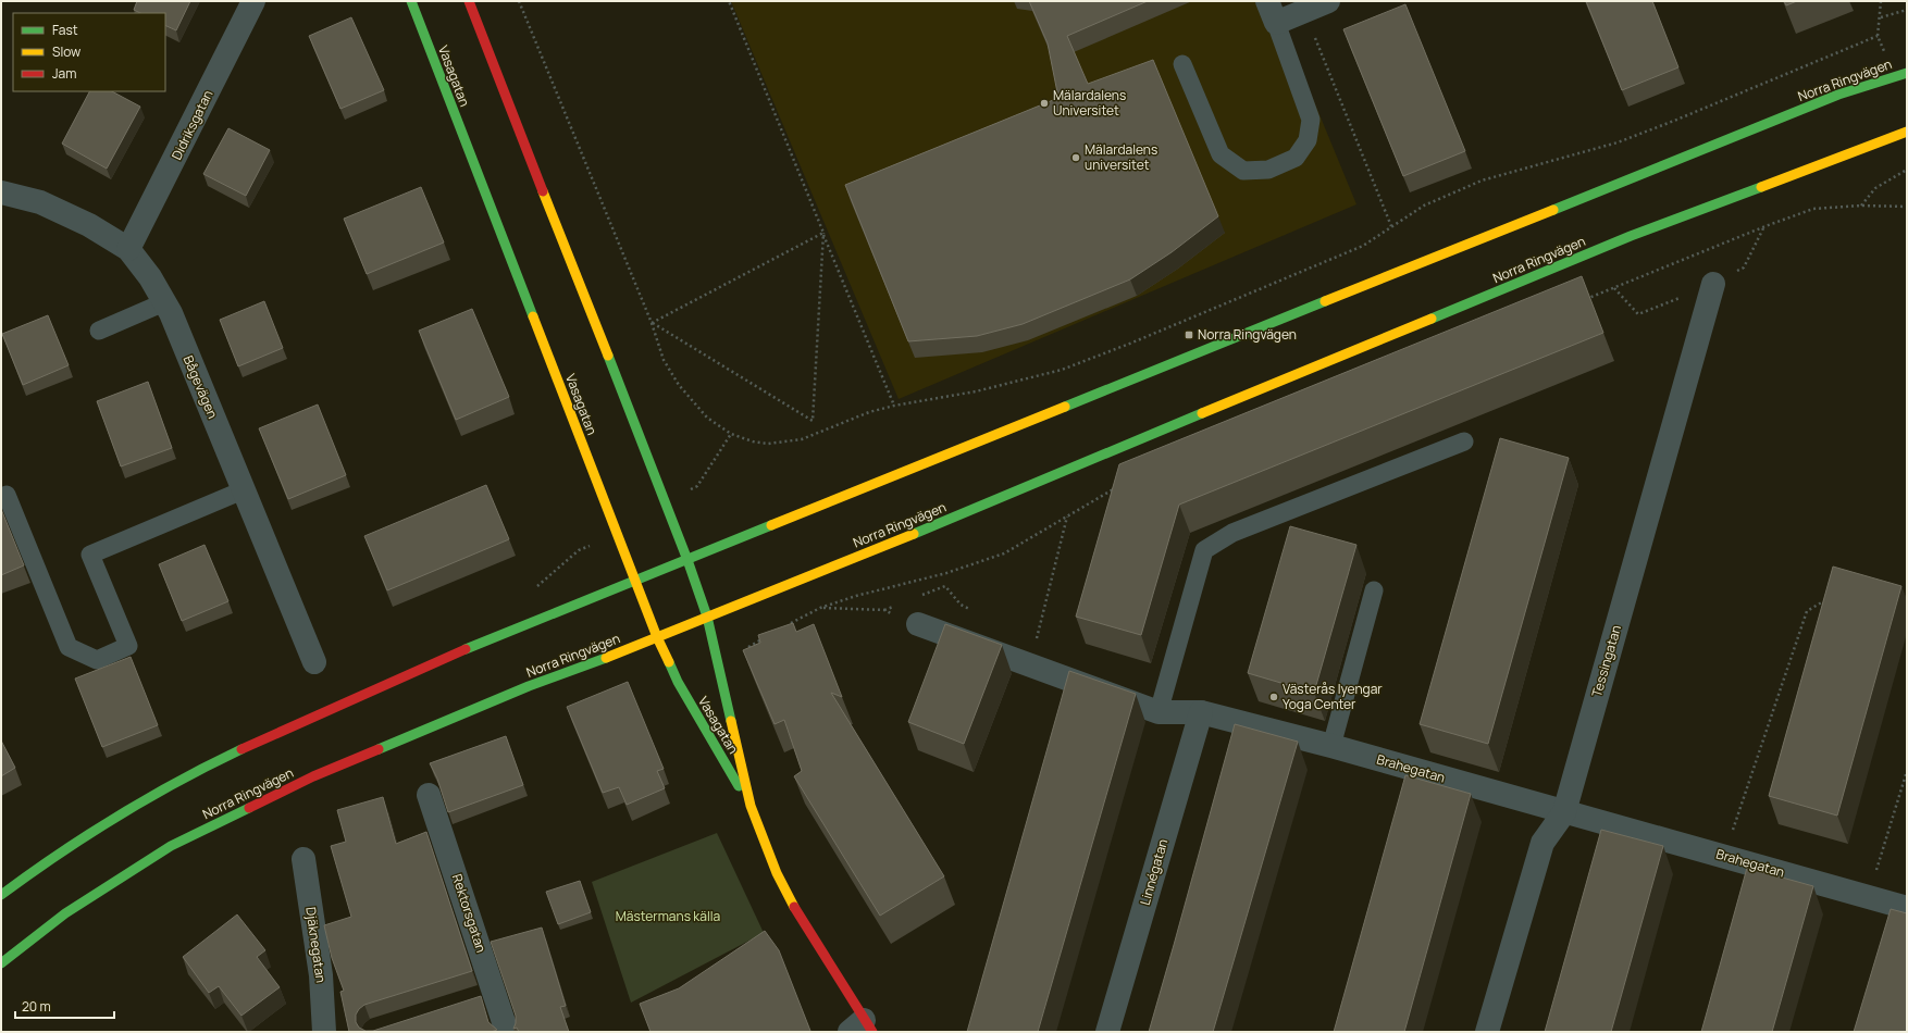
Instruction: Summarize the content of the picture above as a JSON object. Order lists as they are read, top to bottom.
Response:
{
  "streets": {
    "main road": ["Vasagatan", "Norra Ringvägen"],
    "street": [
      "Didriksgatan",
      "Bågevägen",
      "Tessingatan",
      "Brahegatan",
      "Linnégatan",
      "Rektorsgatan",
      "Djäknegatan"
    ]
  },
  "crossings": [
    ["Vasagatan", "Norra Ringvägen"],
    ["Didriksgatan", "Bågevägen"],
    ["Tessingatan", "Brahegatan"],
    ["Brahegatan", "Linnégatan"]
  ],
  "parks": ["Mästermans källa"],
  "places": {
    "other": ["Mälardalens Universitet", "Mälardalens universitet", "Västerås Iyengar Yoga Center"],
    "transit": ["Norra Ringvägen"]
  },
  "legend": ["Fast", "Slow", "Jam"],
  "scale_bar": "20 m"
}
